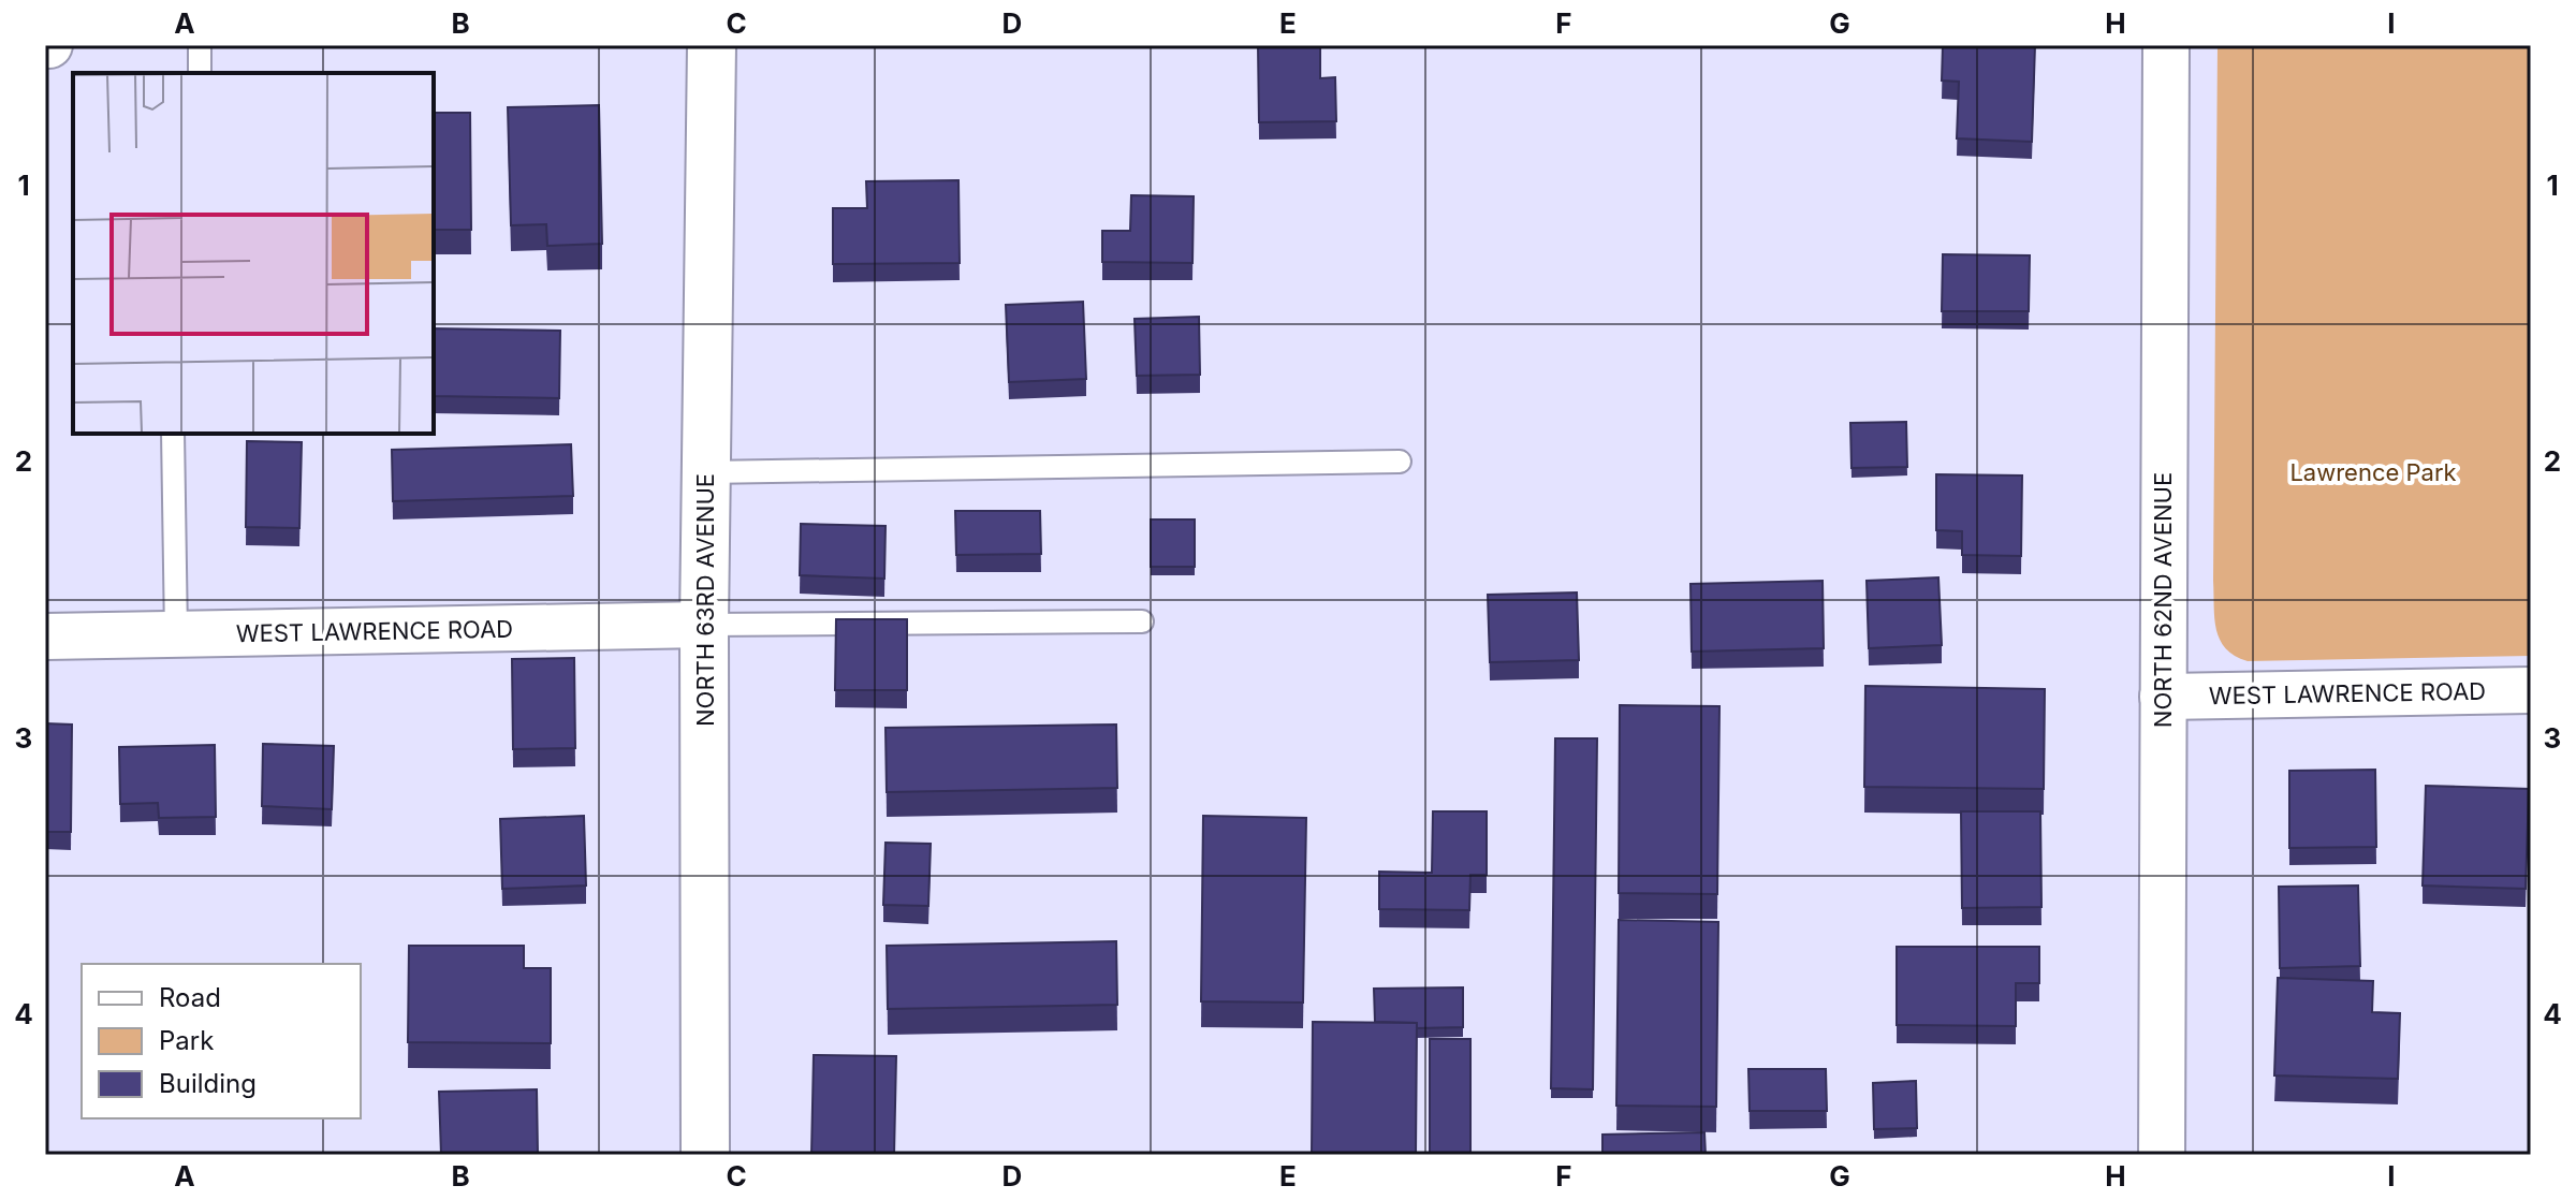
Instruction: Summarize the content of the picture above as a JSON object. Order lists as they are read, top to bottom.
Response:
{
  "streets": {
    "street": ["NORTH 63RD AVENUE", "NORTH 62ND AVENUE", "WEST LAWRENCE ROAD"]
  },
  "crossings": [
    ["NORTH 63RD AVENUE", "WEST LAWRENCE ROAD"],
    ["NORTH 62ND AVENUE", "WEST LAWRENCE ROAD"]
  ],
  "parks": ["Lawrence Park"],
  "legend": ["Road", "Park", "Building"],
  "grid": {
    "columns": [
      "A",
      "B",
      "C",
      "D",
      "E",
      "F",
      "G",
      "H",
      "I"
    ],
    "rows": [
      "1",
      "2",
      "3",
      "4"
    ]
  }
}
